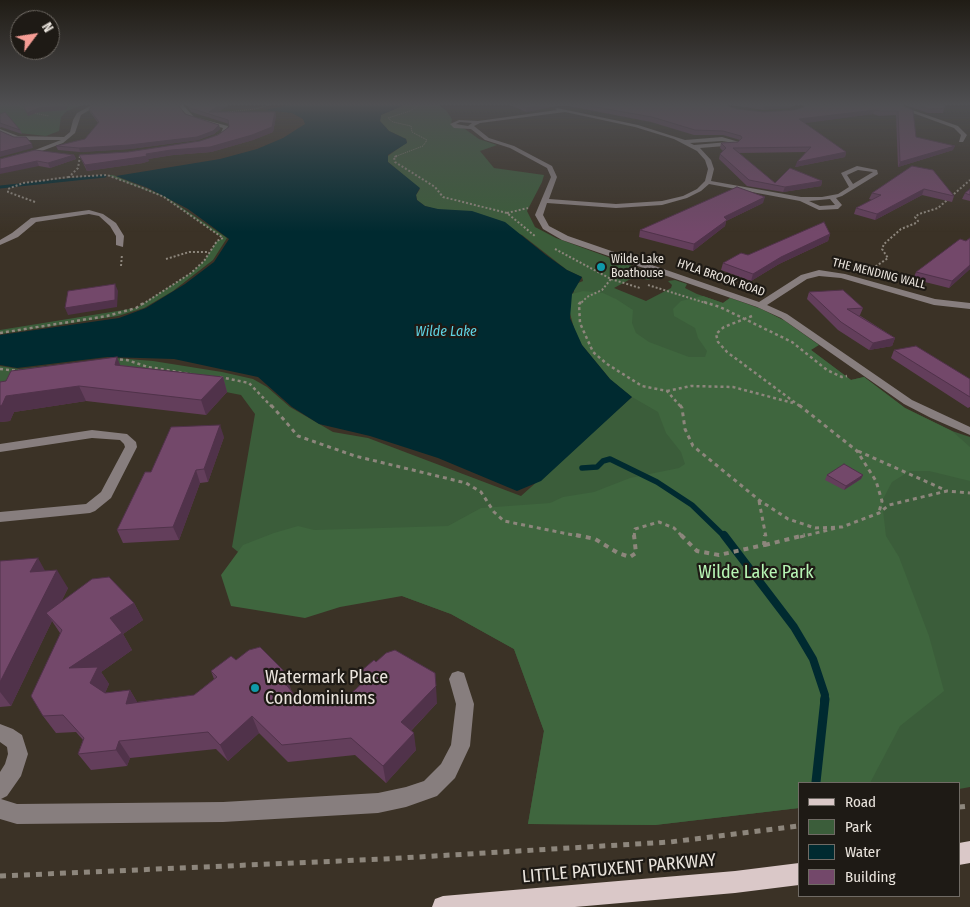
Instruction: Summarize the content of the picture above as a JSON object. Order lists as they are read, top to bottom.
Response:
{
  "streets": {
    "main road": ["LITTLE PATUXENT PARKWAY"],
    "street": ["THE MENDING WALL", "HYLA BROOK ROAD"]
  },
  "crossings": [
    ["THE MENDING WALL", "HYLA BROOK ROAD"]
  ],
  "water": ["Wilde Lake"],
  "parks": ["Wilde Lake Park"],
  "places": ["Wilde Lake Boathouse", "Watermark Place Condominiums"],
  "legend": [
    "Road",
    "Park",
    "Water",
    "Building"
  ],
  "north": "top right"
}
